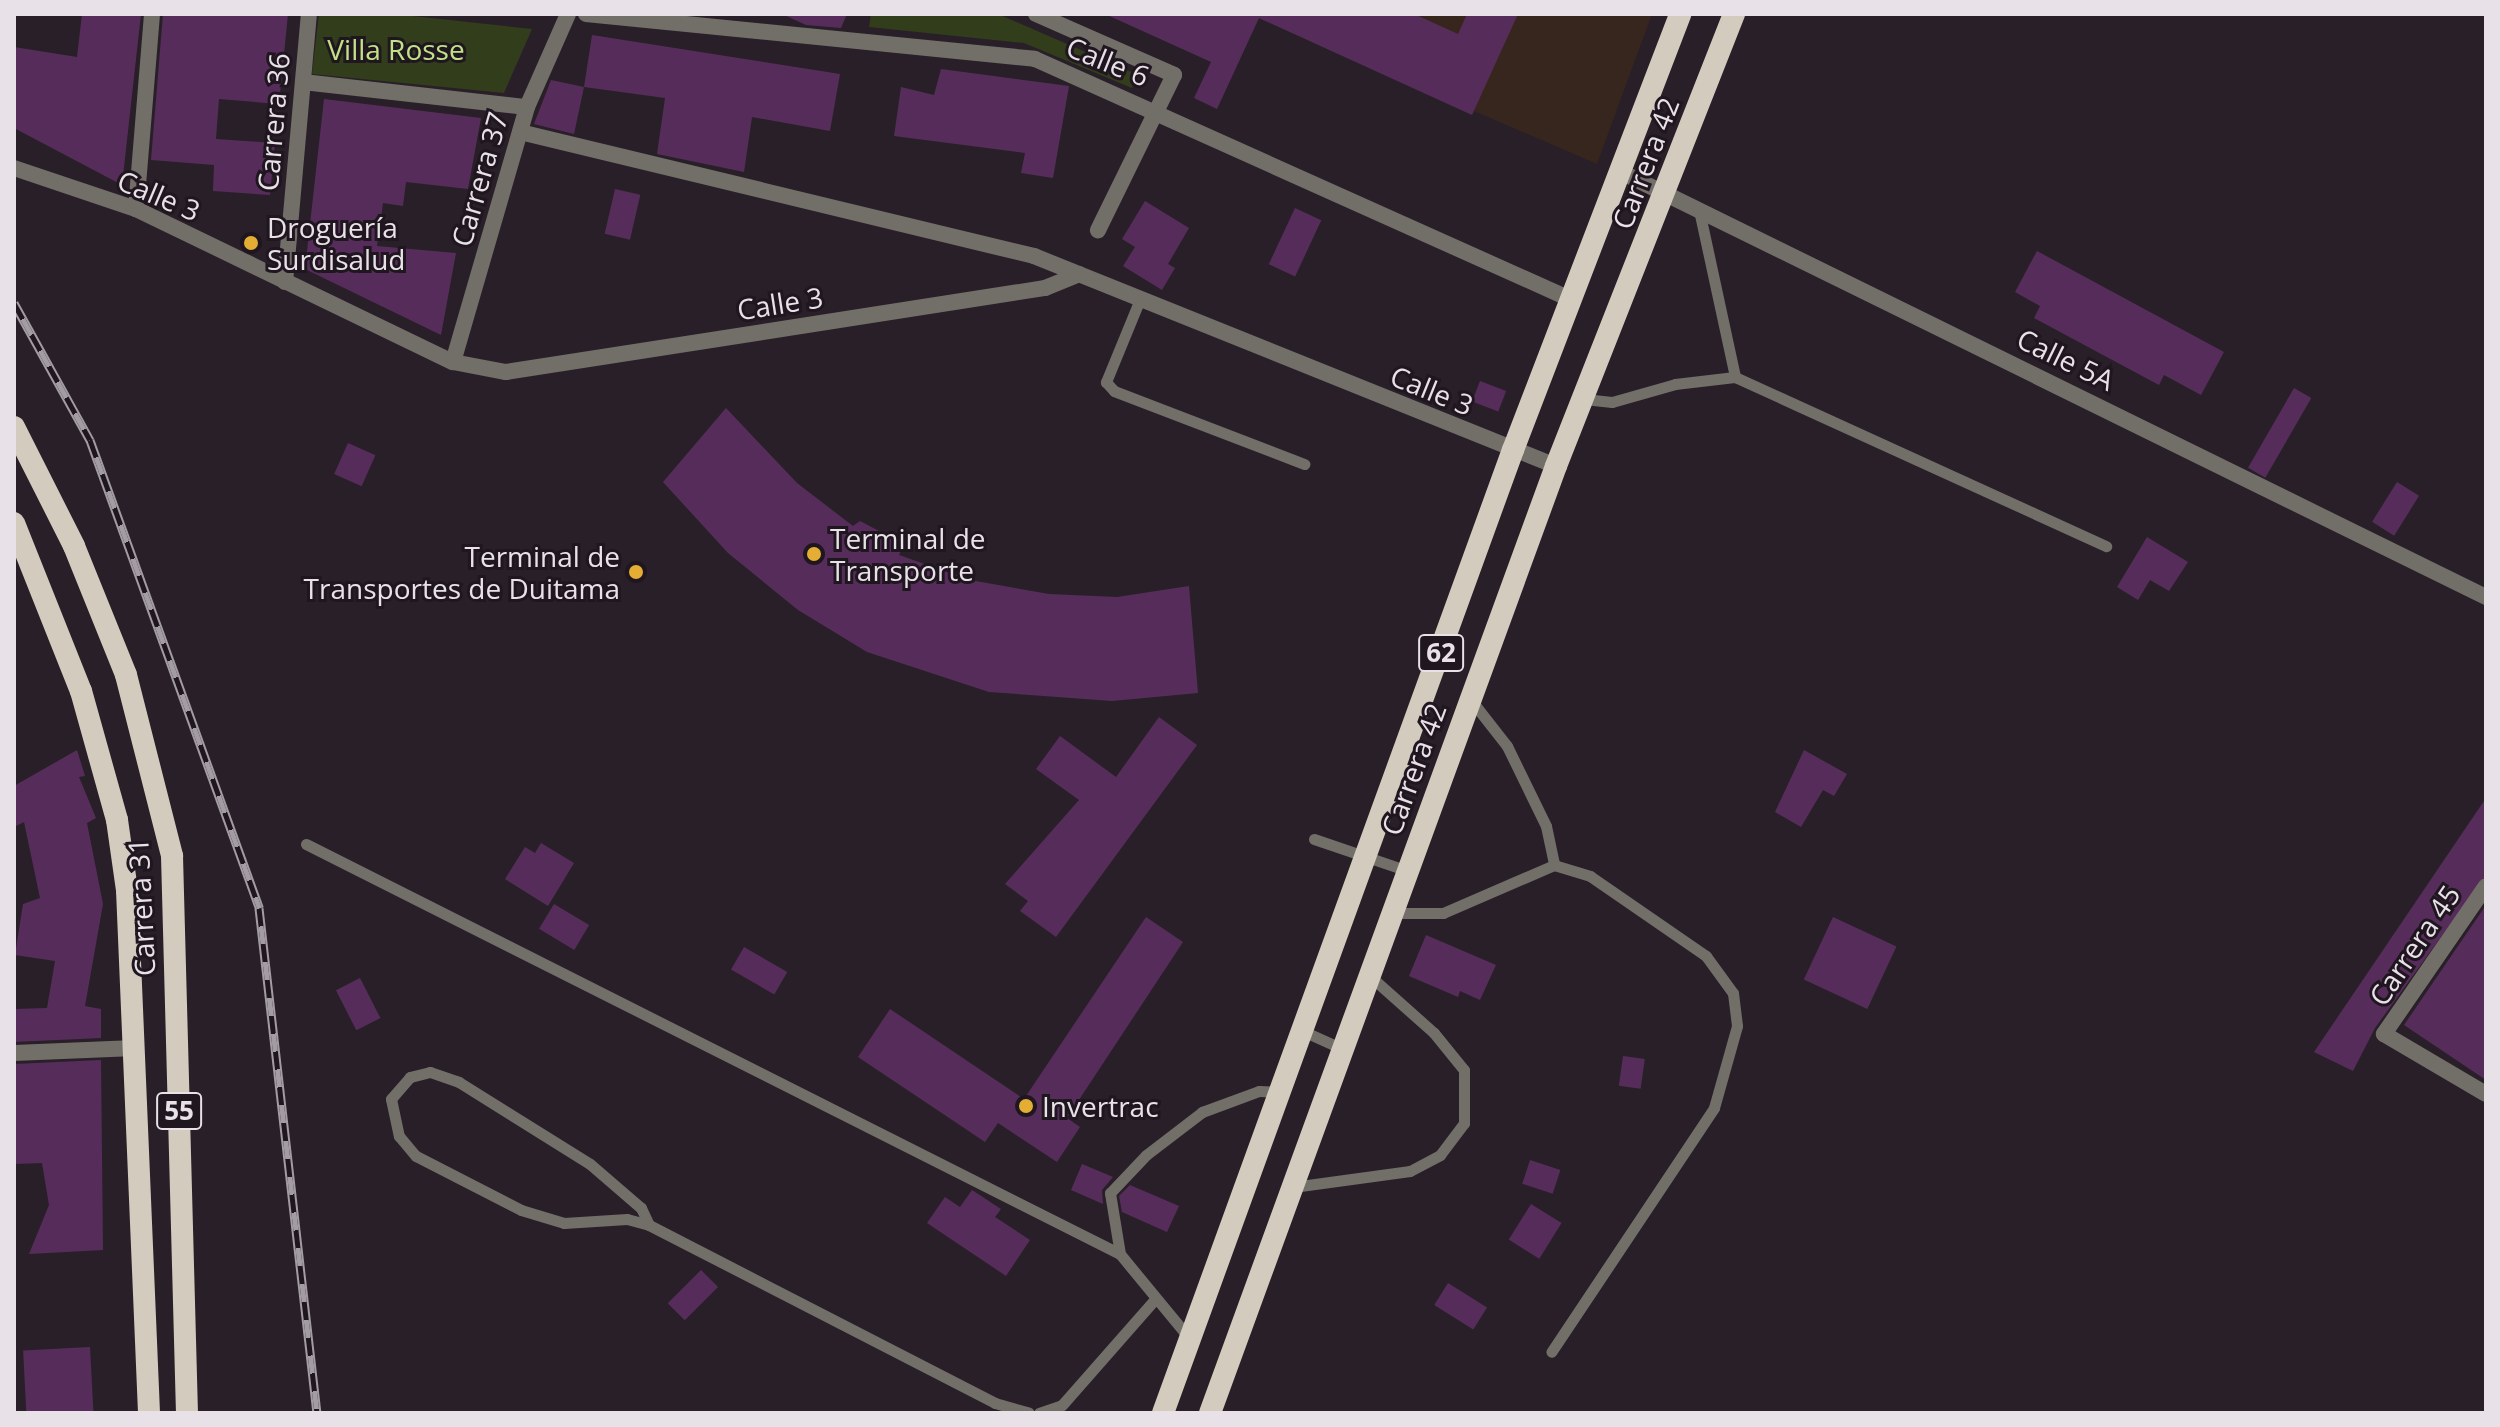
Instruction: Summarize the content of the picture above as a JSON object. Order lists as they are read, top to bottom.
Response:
{
  "streets": {
    "highway": [
      "Carrera 42",
      "62",
      "Carrera 31",
      "55"
    ],
    "street": [
      "Calle 6",
      "Carrera 36",
      "Carrera 37",
      "Calle 3",
      "Calle 5A",
      "Carrera 45"
    ]
  },
  "crossings": [
    ["Calle 6", "Carrera 42"],
    ["Carrera 36", "Calle 3"],
    ["Carrera 42", "Calle 3"],
    ["Carrera 42", "Calle 5A"],
    ["Carrera 37", "Calle 3"]
  ],
  "parks": ["Villa Rosse"],
  "places": [
    "Droguería Surdisalud",
    "Terminal de Transporte",
    "Terminal de Transportes de Duitama",
    "Invertrac"
  ]
}
